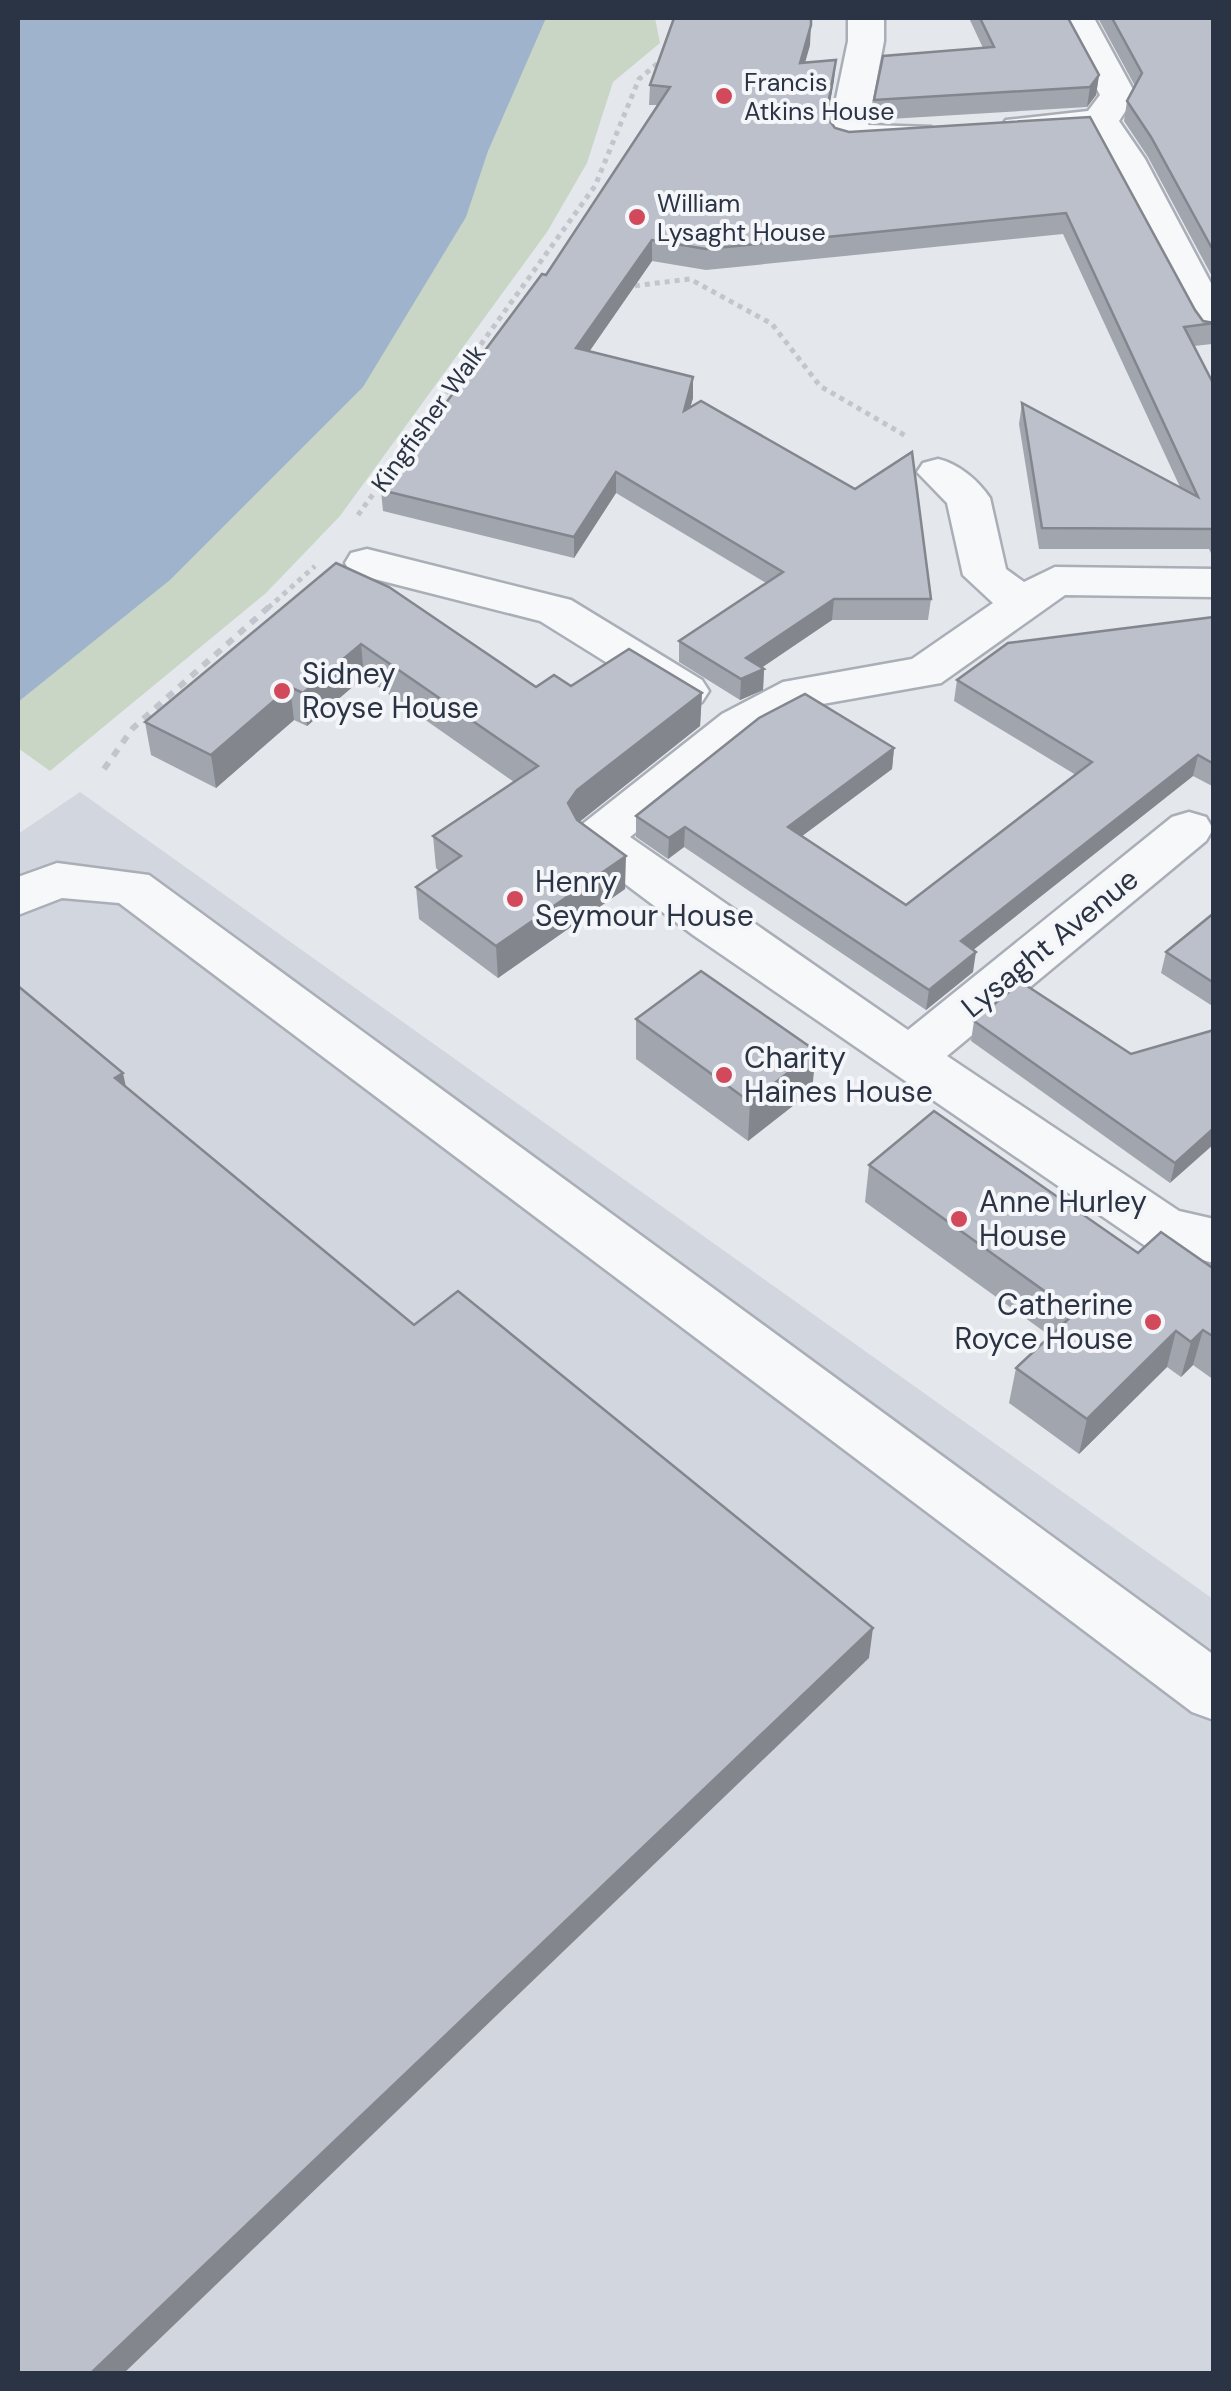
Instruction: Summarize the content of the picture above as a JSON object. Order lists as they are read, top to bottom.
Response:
{
  "streets": {
    "street": ["Lysaght Avenue"],
    "path": ["Kingfisher Walk"]
  },
  "places": [
    "Francis Atkins House",
    "William Lysaght House",
    "Sidney Royse House",
    "Henry Seymour House",
    "Charity Haines House",
    "Anne Hurley House",
    "Catherine Royce House"
  ]
}
